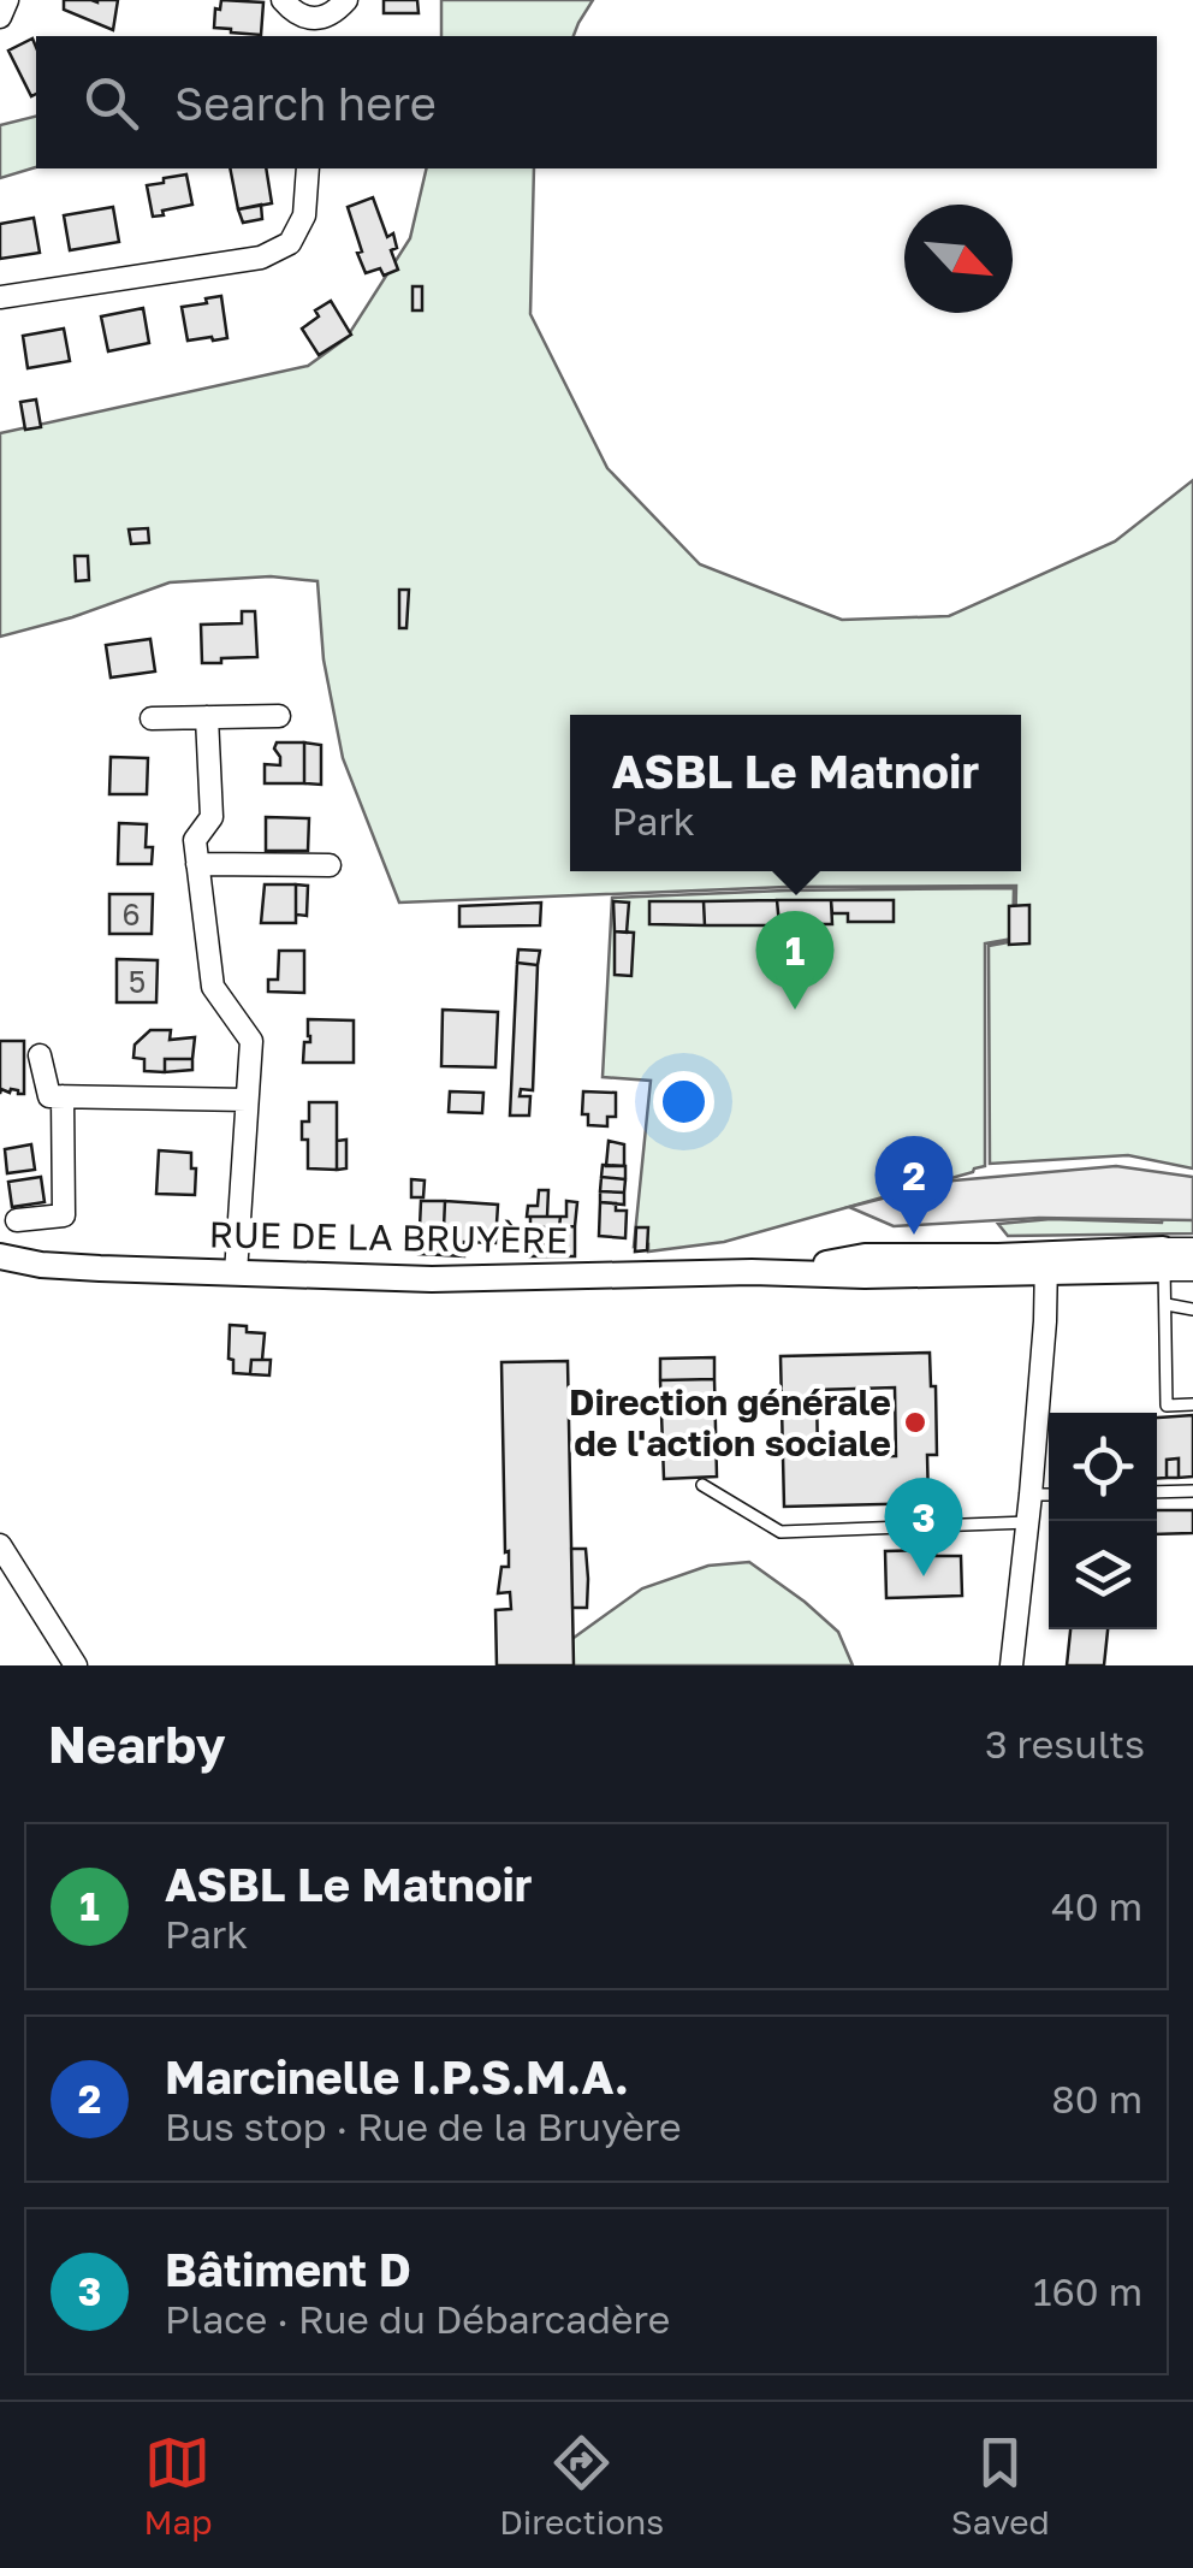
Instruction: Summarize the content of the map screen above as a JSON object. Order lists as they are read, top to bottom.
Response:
{
  "streets": {
    "street": ["RUE DE LA BRUYÈRE"]
  },
  "places": ["Direction générale de l'action sociale"],
  "house_numbers": ["6", "5"],
  "north": "bottom right",
  "page": {
    "search": "Search here",
    "popup": ["ASBL Le Matnoir", "Park"],
    "pins": ["1", "2", "3"],
    "heading": ["Nearby", "3 results"],
    "list": [
      {
        "mark": "1",
        "name": "ASBL Le Matnoir",
        "note": "Park",
        "value": "40 m"
      },
      {
        "mark": "2",
        "name": "Marcinelle I.P.S.M.A.",
        "note": "Bus stop · Rue de la Bruyère",
        "value": "80 m"
      },
      {
        "mark": "3",
        "name": "Bâtiment D",
        "note": "Place · Rue du Débarcadère",
        "value": "160 m"
      }
    ],
    "nav": ["Map", "Directions", "Saved"]
  }
}
